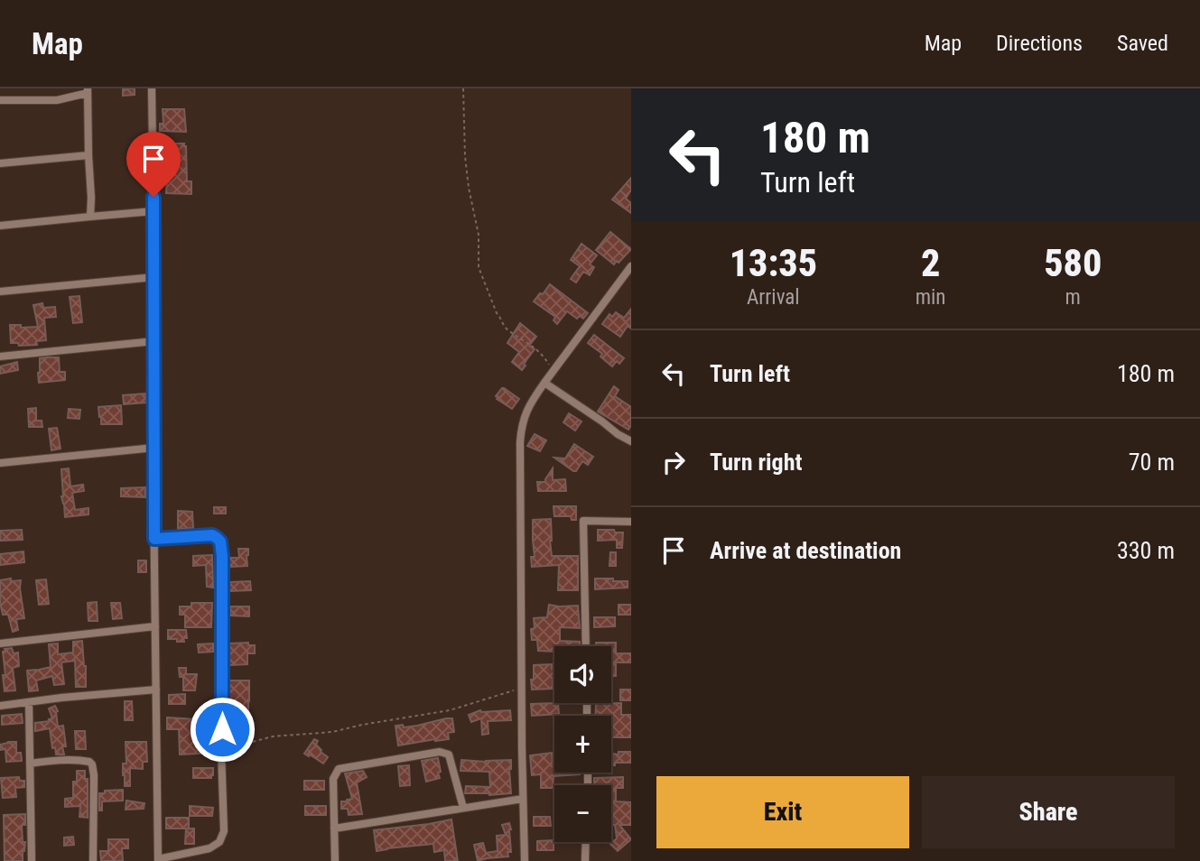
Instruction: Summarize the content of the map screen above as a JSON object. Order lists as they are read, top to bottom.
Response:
{
  "page": {
    "header": "Map",
    "nav": ["Map", "Directions", "Saved"],
    "turn": ["180 m", "Turn left"],
    "eta": [
      "13:35",
      "Arrival",
      "2",
      "min",
      "580",
      "m"
    ],
    "list": [
      {
        "name": "Turn left",
        "value": "180 m"
      },
      {
        "name": "Turn right",
        "value": "70 m"
      },
      {
        "name": "Arrive at destination",
        "value": "330 m"
      }
    ],
    "map_buttons": ["+", "−"],
    "buttons": ["Exit", "Share"]
  }
}
